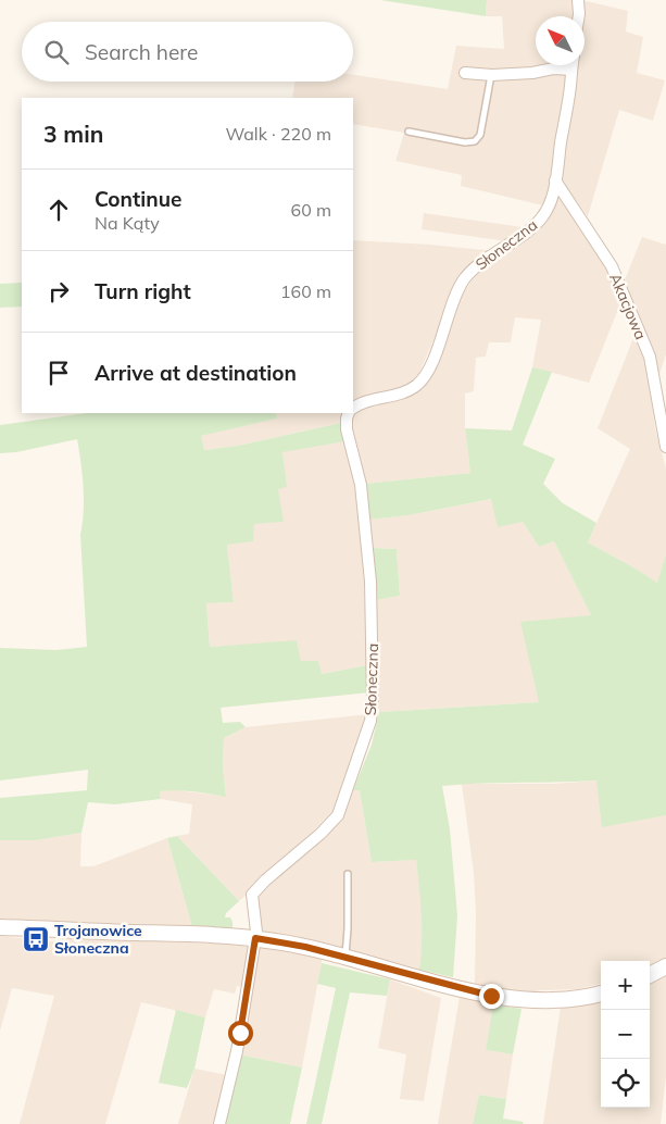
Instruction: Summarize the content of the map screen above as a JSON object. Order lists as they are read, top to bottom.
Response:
{
  "streets": {
    "street": ["Słoneczna", "Akacjowa"]
  },
  "crossings": [
    ["Słoneczna", "Akacjowa"]
  ],
  "places": {
    "bus stop": ["Trojanowice Słoneczna"]
  },
  "north": "top left",
  "page": {
    "search": "Search here",
    "heading": ["3 min", "Walk · 220 m"],
    "list": [
      ["Continue", "Na Kąty", "60 m"],
      ["Turn right", "160 m"],
      "Arrive at destination"
    ],
    "map_buttons": ["+", "−"]
  }
}
